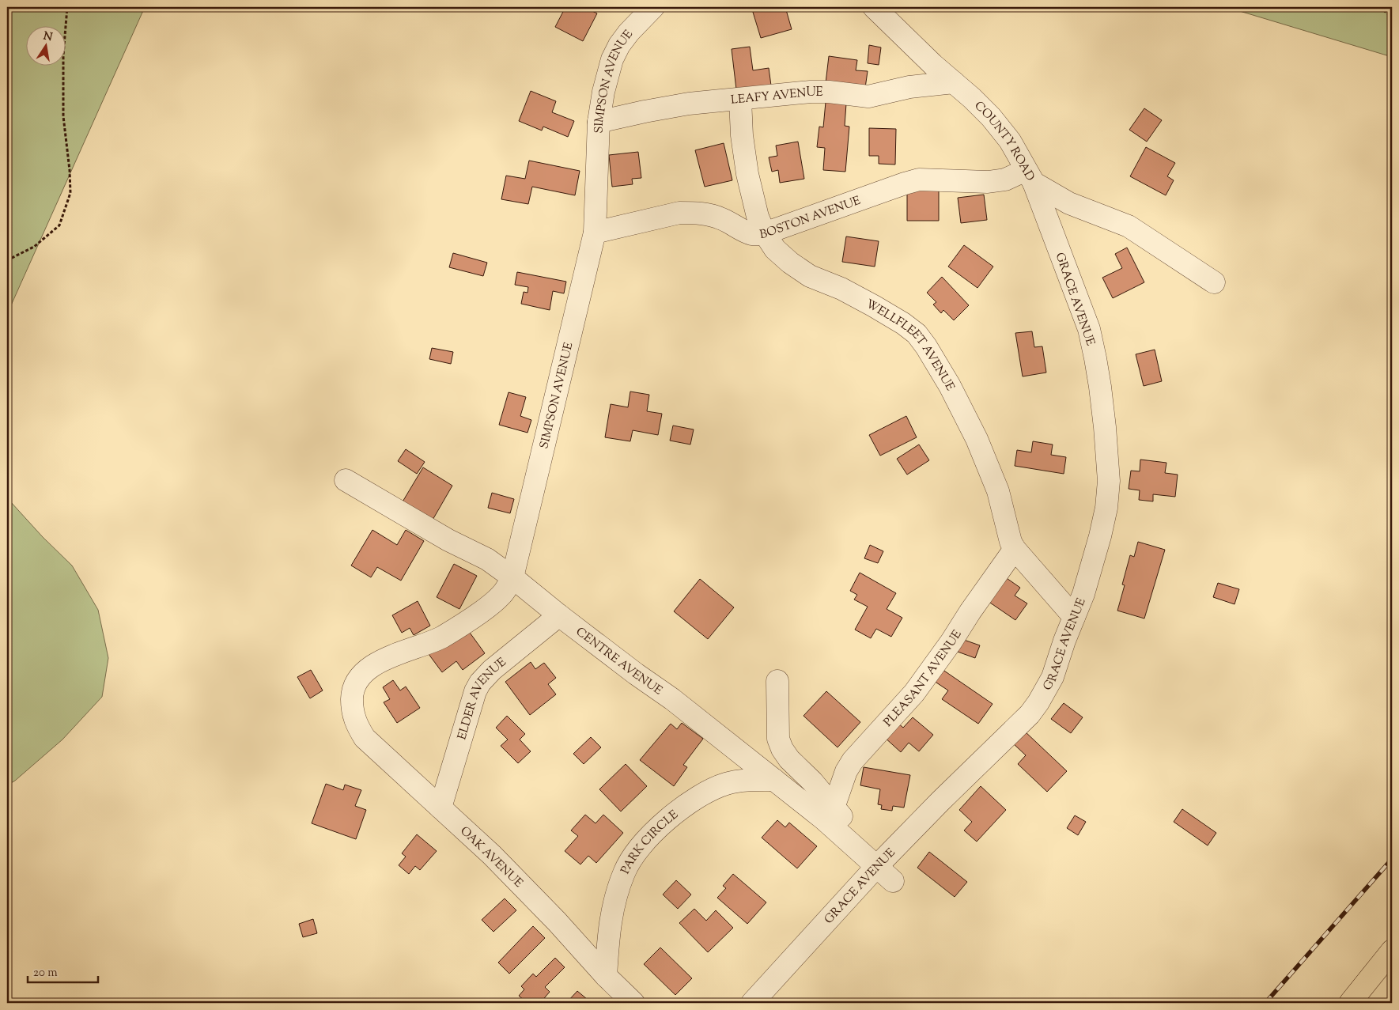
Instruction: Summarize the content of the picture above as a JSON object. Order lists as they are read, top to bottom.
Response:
{
  "streets": {
    "street": [
      "SIMPSON AVENUE",
      "LEAFY AVENUE",
      "COUNTY ROAD",
      "BOSTON AVENUE",
      "GRACE AVENUE",
      "WELLFLEET AVENUE",
      "CENTRE AVENUE",
      "PLEASANT AVENUE",
      "ELDER AVENUE",
      "PARK CIRCLE",
      "OAK AVENUE"
    ]
  },
  "crossings": [
    ["SIMPSON AVENUE", "LEAFY AVENUE"],
    ["SIMPSON AVENUE", "BOSTON AVENUE"],
    ["SIMPSON AVENUE", "CENTRE AVENUE"],
    ["SIMPSON AVENUE", "OAK AVENUE"],
    ["LEAFY AVENUE", "COUNTY ROAD"],
    ["LEAFY AVENUE", "WELLFLEET AVENUE"],
    ["COUNTY ROAD", "BOSTON AVENUE"],
    ["COUNTY ROAD", "GRACE AVENUE"],
    ["BOSTON AVENUE", "GRACE AVENUE"],
    ["BOSTON AVENUE", "WELLFLEET AVENUE"],
    ["GRACE AVENUE", "WELLFLEET AVENUE"],
    ["GRACE AVENUE", "CENTRE AVENUE"],
    ["WELLFLEET AVENUE", "PLEASANT AVENUE"],
    ["CENTRE AVENUE", "ELDER AVENUE"],
    ["CENTRE AVENUE", "PARK CIRCLE"],
    ["ELDER AVENUE", "OAK AVENUE"],
    ["PARK CIRCLE", "OAK AVENUE"]
  ],
  "scale_bar": "20 m",
  "north": "top"
}
